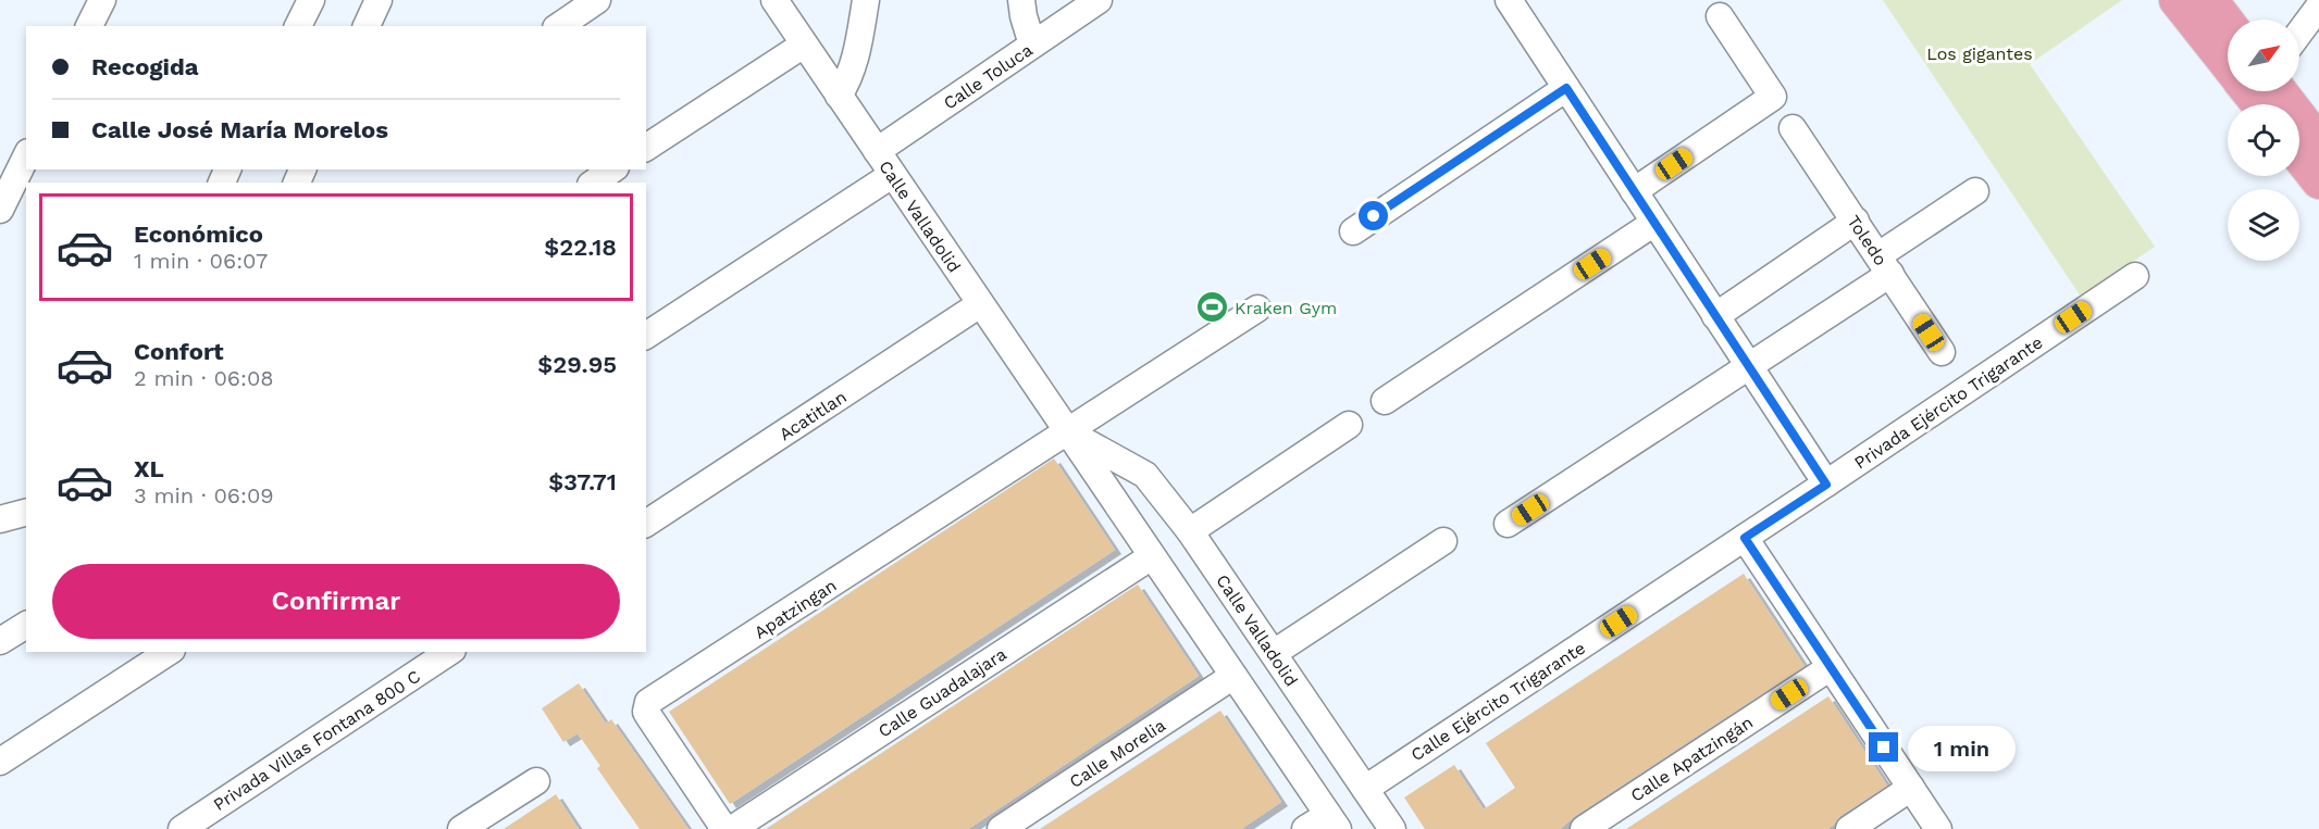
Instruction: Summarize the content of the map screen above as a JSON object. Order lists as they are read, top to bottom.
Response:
{
  "streets": {
    "street": [
      "Calle Toluca",
      "Calle Valladolid",
      "Toledo",
      "Privada Ejército Trigarante",
      "Acatitlan",
      "Apatzingan",
      "Calle Guadalajara",
      "Calle Ejército Trigarante",
      "Privada Villas Fontana 800 C",
      "Calle Morelia",
      "Calle Apatzingán"
    ]
  },
  "crossings": [
    ["Calle Toluca", "Calle Valladolid"],
    ["Calle Valladolid", "Acatitlan"],
    ["Calle Valladolid", "Apatzingan"],
    ["Calle Valladolid", "Calle Guadalajara"],
    ["Calle Valladolid", "Calle Ejército Trigarante"],
    ["Calle Valladolid", "Calle Morelia"],
    ["Privada Ejército Trigarante", "Calle Ejército Trigarante"]
  ],
  "parks": ["Los gigantes"],
  "places": {
    "sports": ["Kraken Gym"]
  },
  "north": "top right",
  "page": {
    "banner": ["Recogida", "Calle José María Morelos"],
    "list": [
      {
        "name": "Económico",
        "note": "1 min · 06:07",
        "value": "$22.18"
      },
      {
        "name": "Confort",
        "note": "2 min · 06:08",
        "value": "$29.95"
      },
      {
        "name": "XL",
        "note": "3 min · 06:09",
        "value": "$37.71"
      }
    ],
    "buttons": "Confirmar",
    "bubble": "1 min"
  }
}
